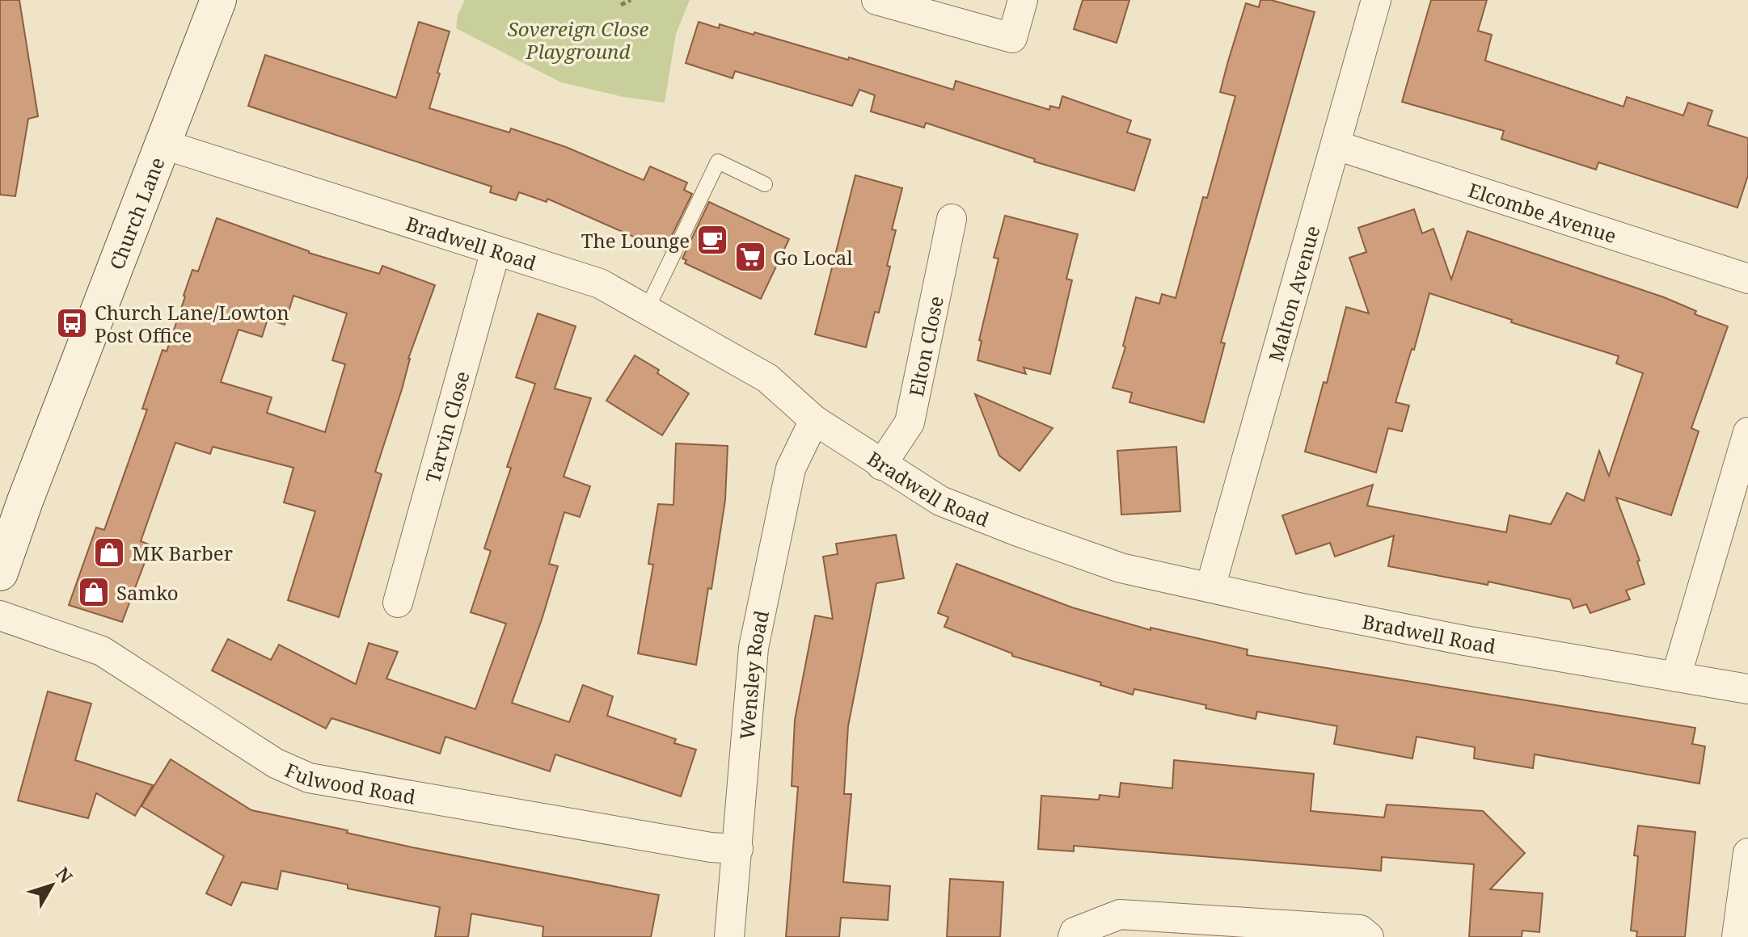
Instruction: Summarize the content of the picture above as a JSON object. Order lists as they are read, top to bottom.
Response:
{
  "streets": {
    "main road": ["Church Lane"],
    "street": [
      "Elcombe Avenue",
      "Bradwell Road",
      "Malton Avenue",
      "Elton Close",
      "Tarvin Close",
      "Wensley Road",
      "Fulwood Road"
    ]
  },
  "crossings": [
    ["Elcombe Avenue", "Malton Avenue"],
    ["Church Lane", "Bradwell Road"],
    ["Bradwell Road", "Malton Avenue"],
    ["Bradwell Road", "Elton Close"],
    ["Bradwell Road", "Tarvin Close"],
    ["Bradwell Road", "Wensley Road"],
    ["Wensley Road", "Fulwood Road"]
  ],
  "parks": ["Sovereign Close Playground"],
  "places": {
    "cafe": ["The Lounge"],
    "supermarket": ["Go Local"],
    "bus stop": ["Church Lane/Lowton Post Office"],
    "shop": ["MK Barber", "Samko"]
  },
  "north": "top right"
}
